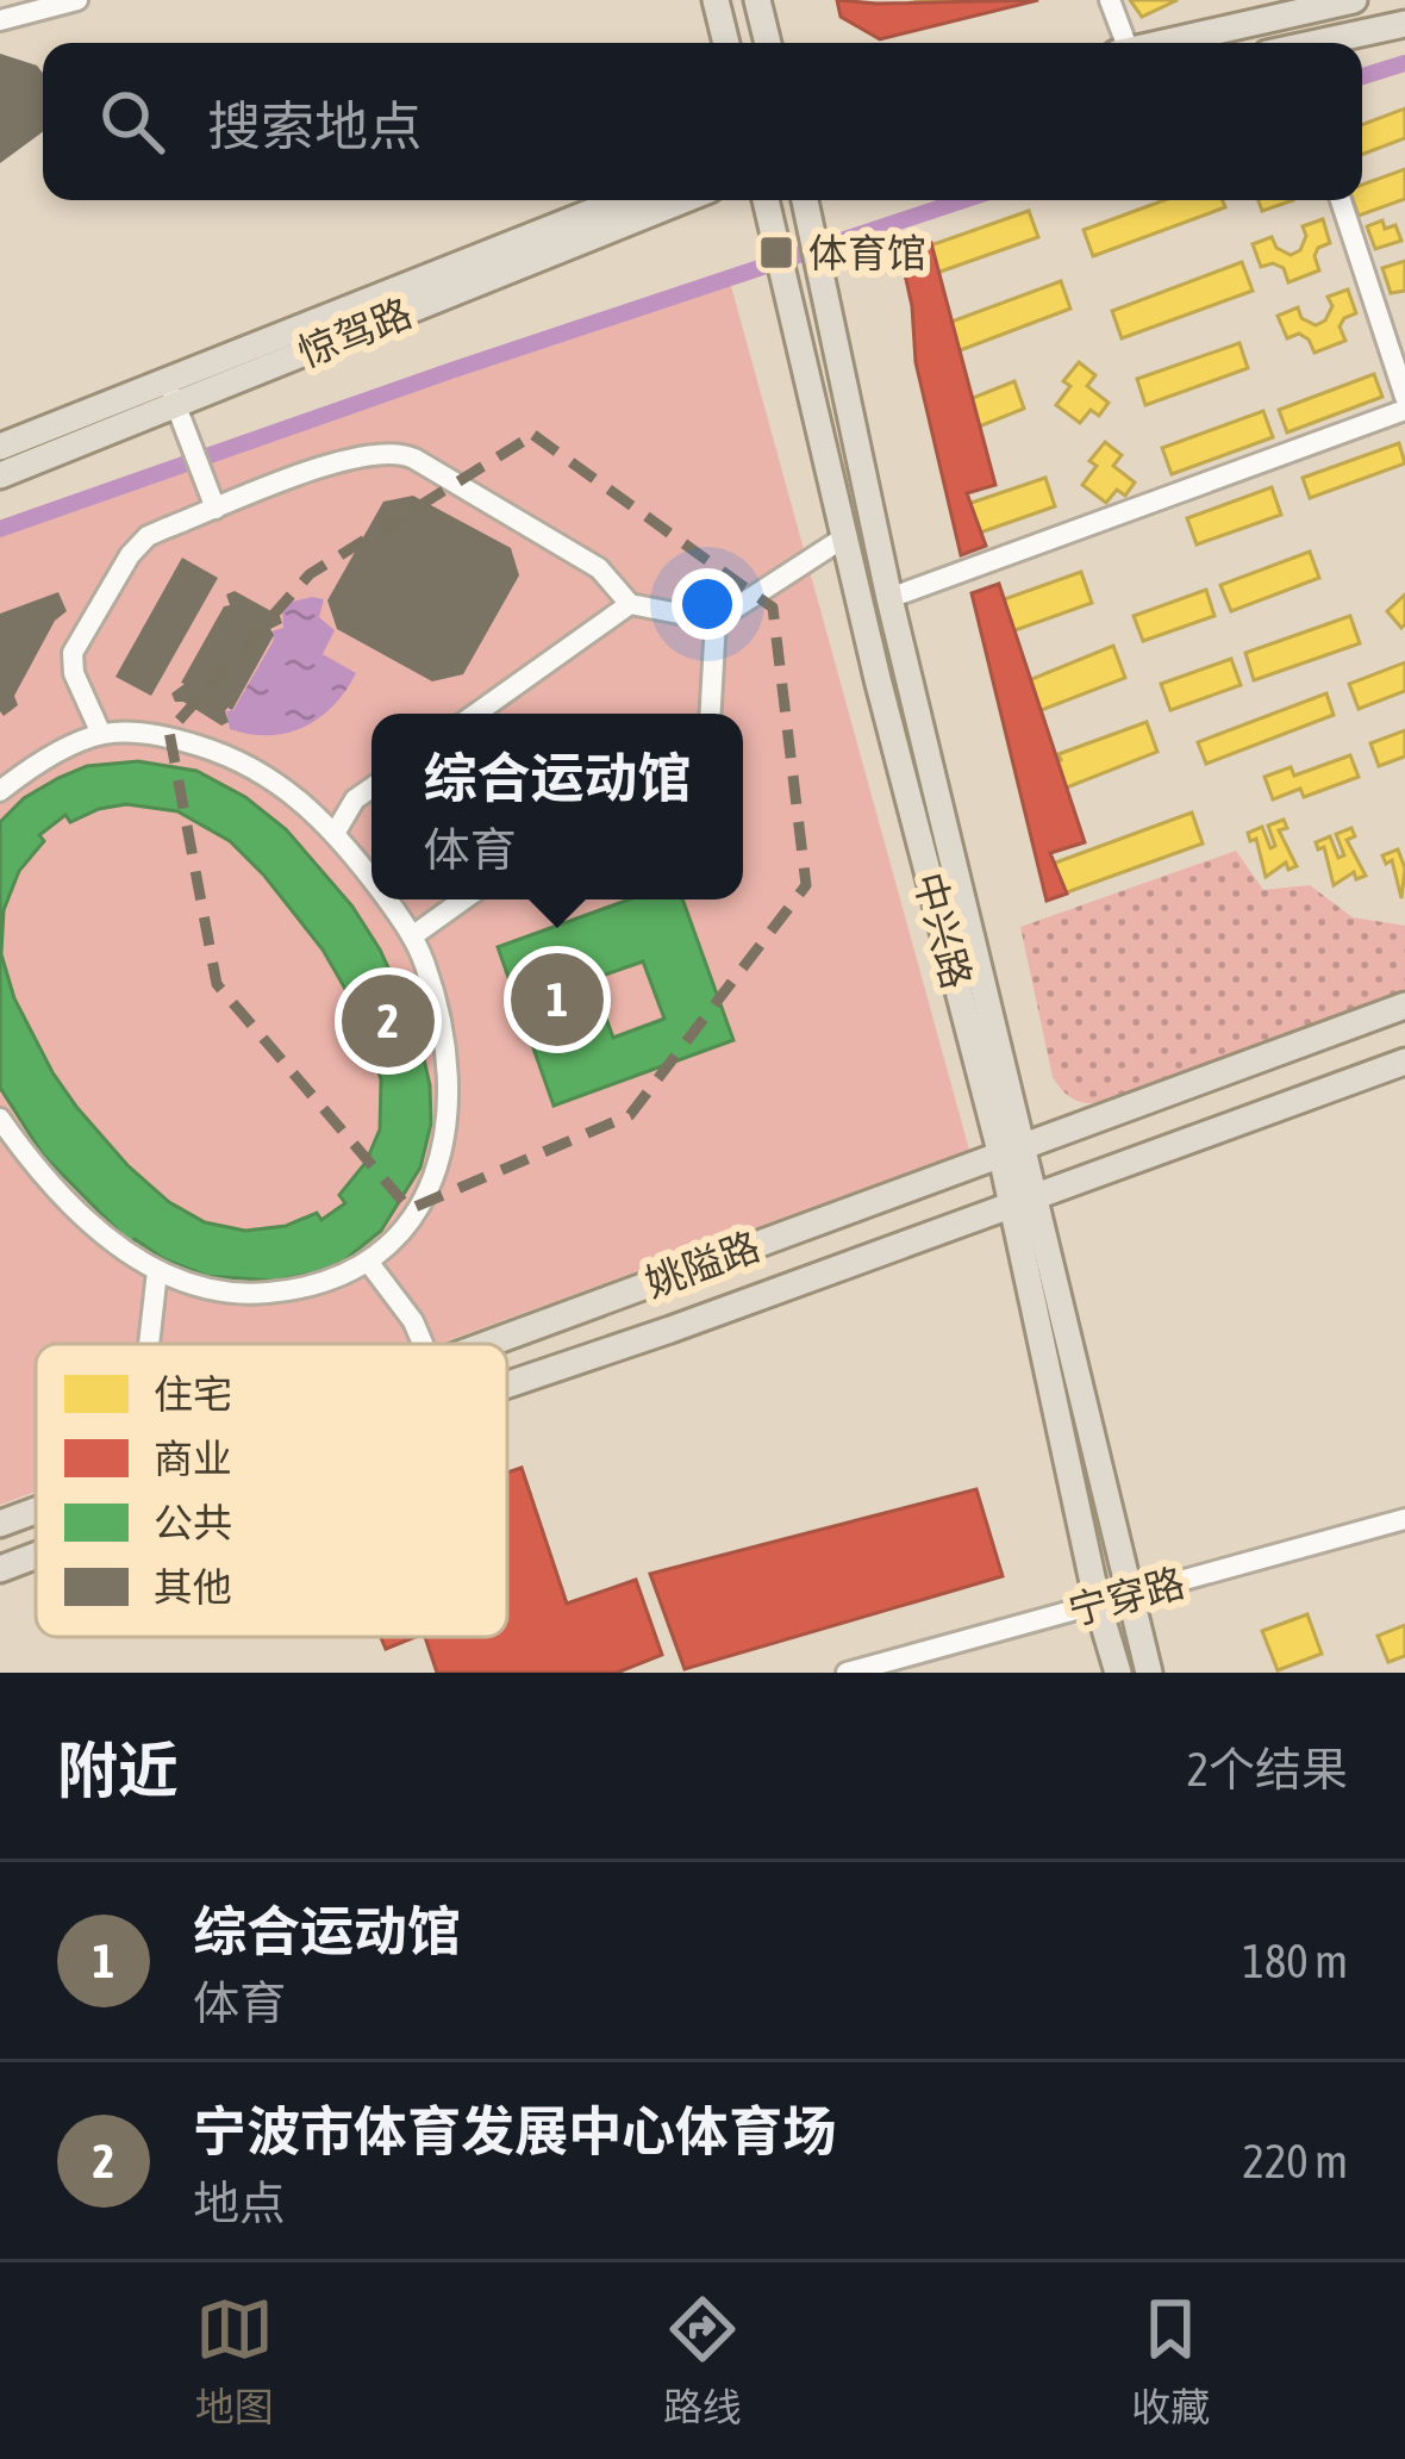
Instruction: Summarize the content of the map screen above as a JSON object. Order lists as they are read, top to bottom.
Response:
{
  "streets": {
    "main road": ["惊驾路", "中兴路", "姚隘路"],
    "street": ["宁穿路"]
  },
  "crossings": [
    ["中兴路", "姚隘路"],
    ["中兴路", "宁穿路"]
  ],
  "places": {
    "transit": ["体育馆"]
  },
  "legend": [
    "住宅",
    "商业",
    "公共",
    "其他"
  ],
  "page": {
    "search": "搜索地点",
    "popup": ["综合运动馆", "体育"],
    "pins": ["1", "2"],
    "heading": ["附近", "2个结果"],
    "list": [
      {
        "mark": "1",
        "name": "综合运动馆",
        "note": "体育",
        "value": "180 m"
      },
      {
        "mark": "2",
        "name": "宁波市体育发展中心体育场",
        "note": "地点",
        "value": "220 m"
      }
    ],
    "nav": ["地图", "路线", "收藏"]
  }
}
